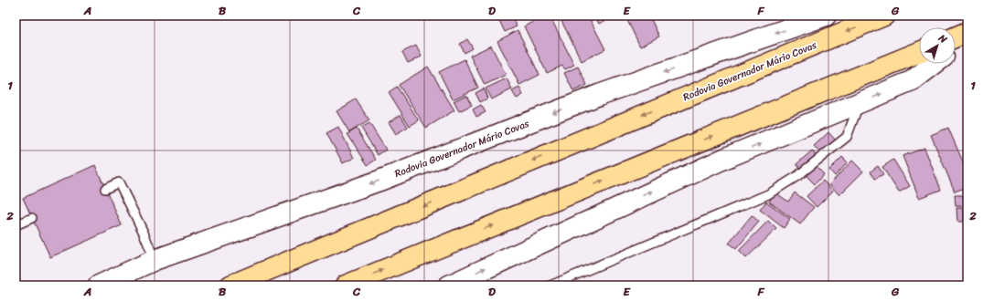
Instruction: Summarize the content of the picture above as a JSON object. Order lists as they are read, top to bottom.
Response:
{
  "streets": {
    "highway": ["Rodovia Governador Mário Covas"]
  },
  "north": "top right",
  "grid": {
    "columns": [
      "A",
      "B",
      "C",
      "D",
      "E",
      "F",
      "G"
    ],
    "rows": ["1", "2"]
  }
}
